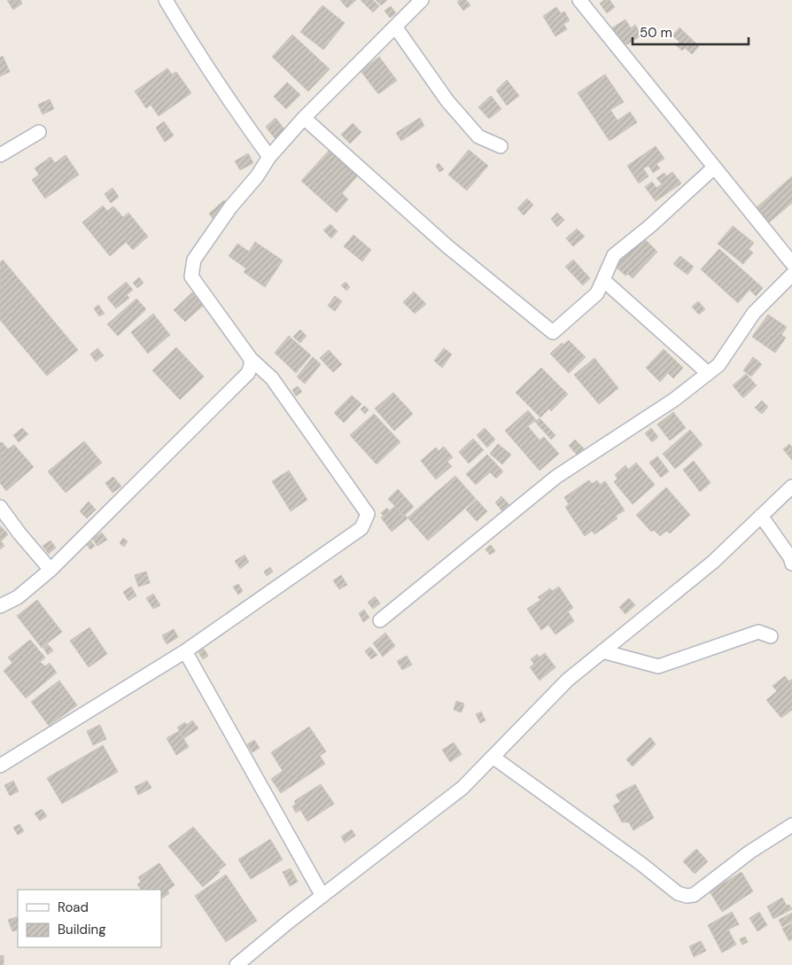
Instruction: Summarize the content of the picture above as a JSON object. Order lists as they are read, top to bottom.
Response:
{
  "legend": ["Road", "Building"],
  "scale_bar": "50 m"
}
